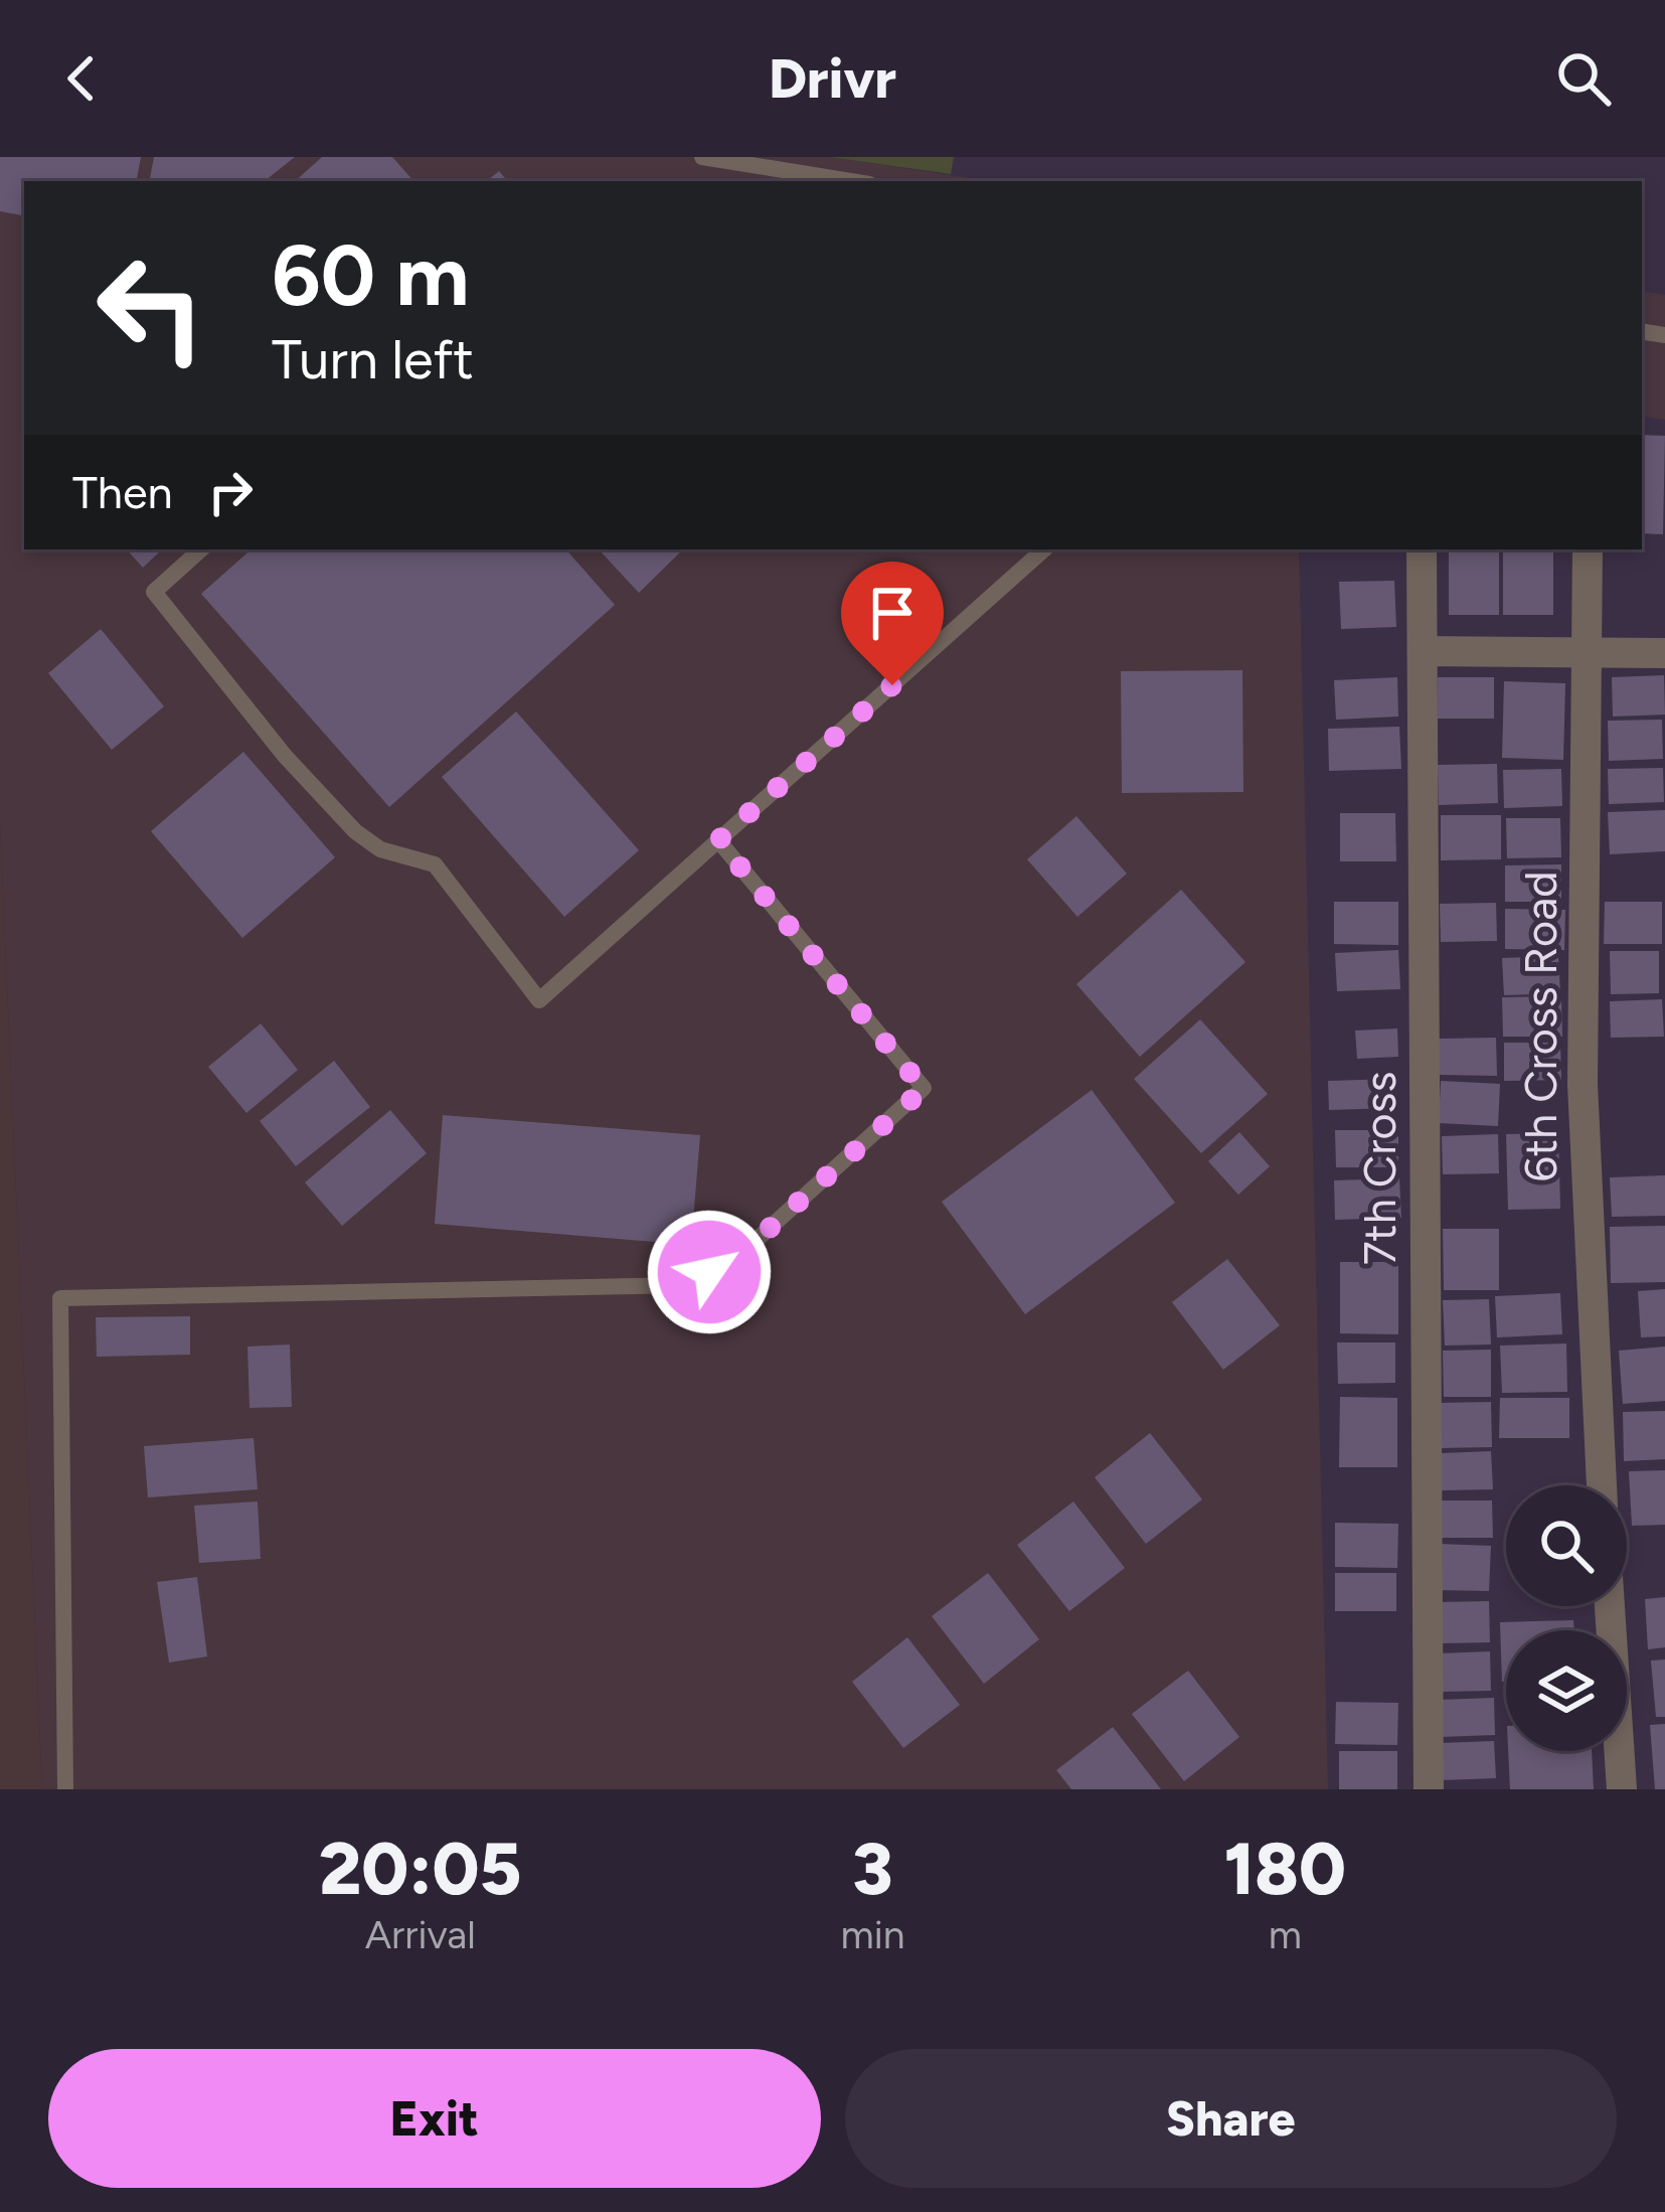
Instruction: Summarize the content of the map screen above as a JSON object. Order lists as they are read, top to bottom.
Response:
{
  "streets": {
    "street": ["6th Cross Road", "7th Cross"]
  },
  "page": {
    "header": "Drivr",
    "turn": ["60 m", "Turn left"],
    "then": "Then",
    "eta": [
      "20:05",
      "Arrival",
      "3",
      "min",
      "180",
      "m"
    ],
    "buttons": ["Exit", "Share"]
  }
}
